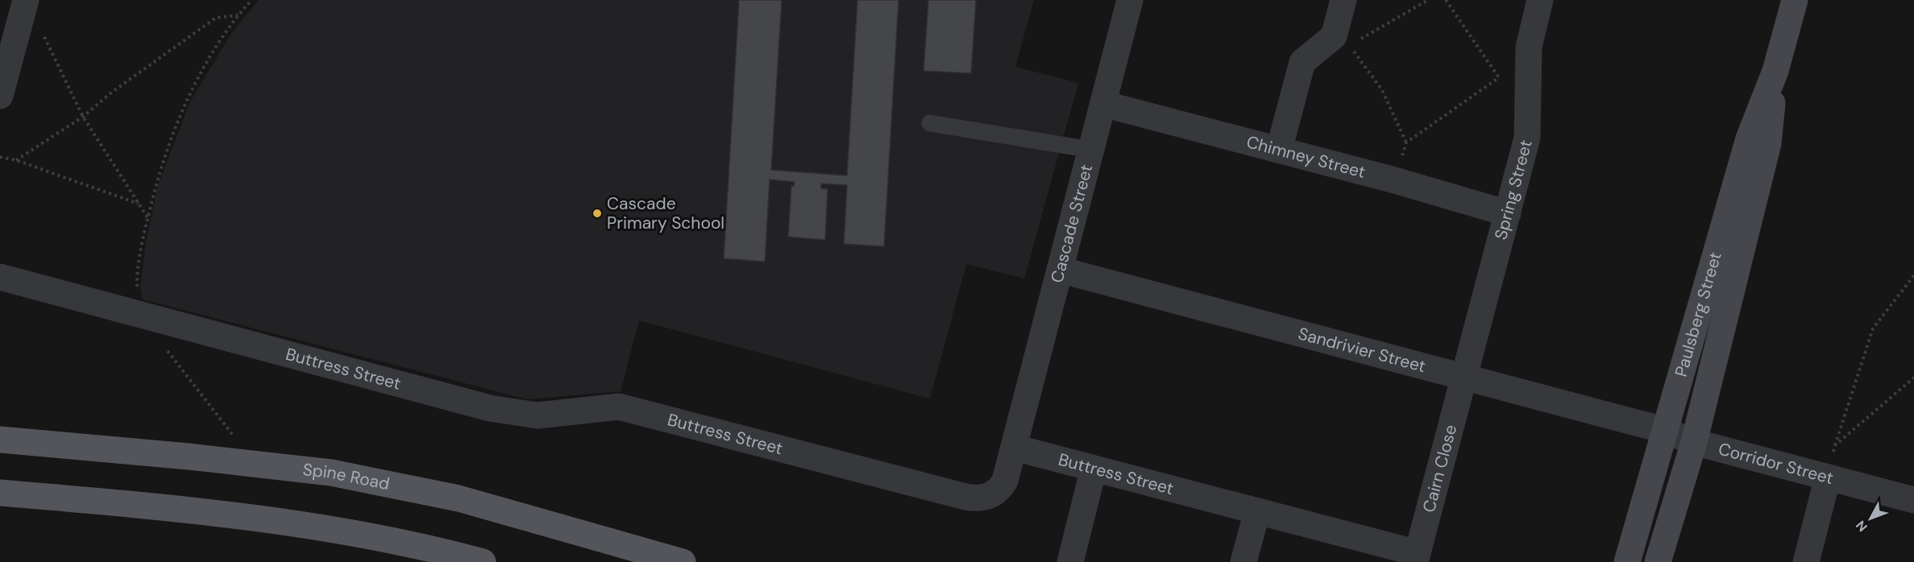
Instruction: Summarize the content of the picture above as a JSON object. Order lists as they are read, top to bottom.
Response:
{
  "streets": {
    "main road": ["Spine Road"],
    "street": [
      "Chimney Street",
      "Spring Street",
      "Cascade Street",
      "Paulsberg Street",
      "Sandrivier Street",
      "Buttress Street",
      "Corridor Street",
      "Cairn Close"
    ]
  },
  "crossings": [
    ["Chimney Street", "Spring Street"],
    ["Chimney Street", "Cascade Street"],
    ["Spring Street", "Sandrivier Street"],
    ["Spring Street", "Cairn Close"],
    ["Cascade Street", "Sandrivier Street"],
    ["Cascade Street", "Buttress Street"],
    ["Paulsberg Street", "Sandrivier Street"],
    ["Paulsberg Street", "Corridor Street"],
    ["Sandrivier Street", "Corridor Street"],
    ["Sandrivier Street", "Cairn Close"],
    ["Buttress Street", "Cairn Close"]
  ],
  "places": ["Cascade Primary School"],
  "north": "bottom left"
}
